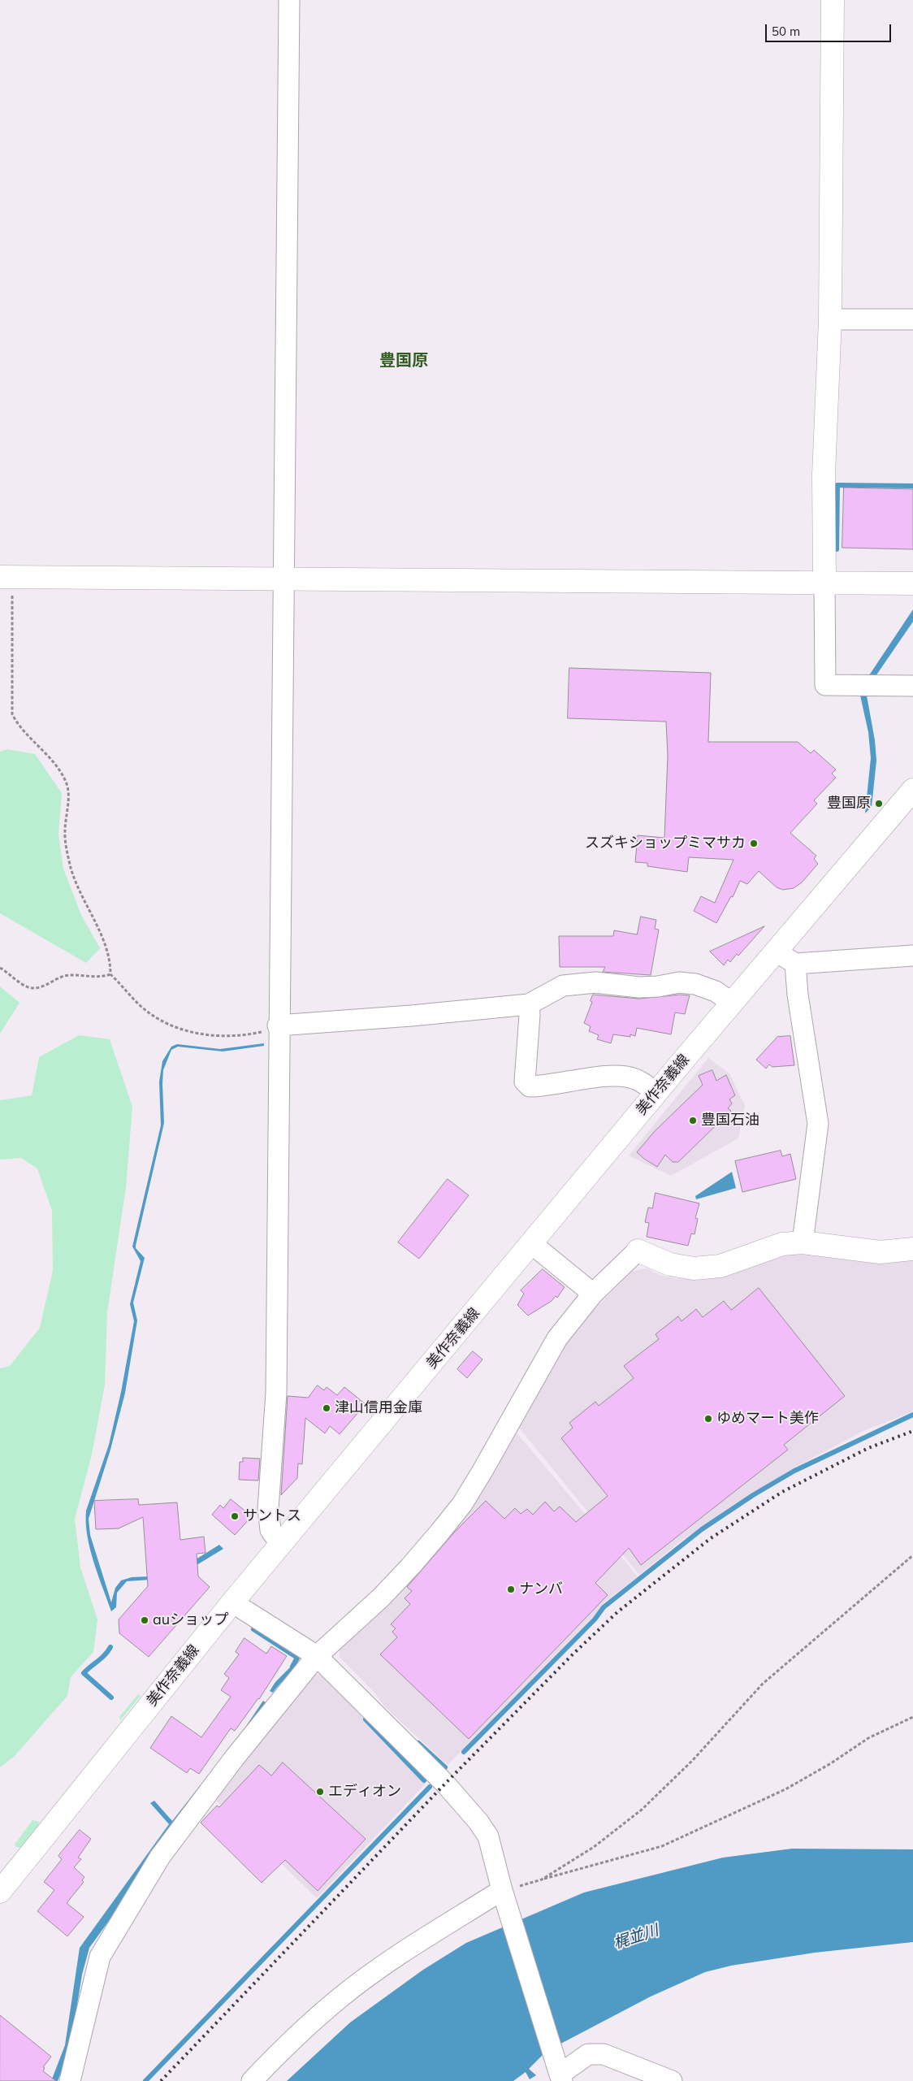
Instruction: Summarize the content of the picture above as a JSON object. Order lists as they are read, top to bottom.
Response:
{
  "streets": {
    "street": ["美作奈義線"]
  },
  "districts": ["豊国原"],
  "water": ["梶並川"],
  "places": [
    "豊国原",
    "スズキショップミマサカ",
    "豊国石油",
    "津山信用金庫",
    "ゆめマート美作",
    "サントス",
    "ナンバ",
    "auショップ",
    "エディオン"
  ],
  "scale_bar": "50 m"
}
